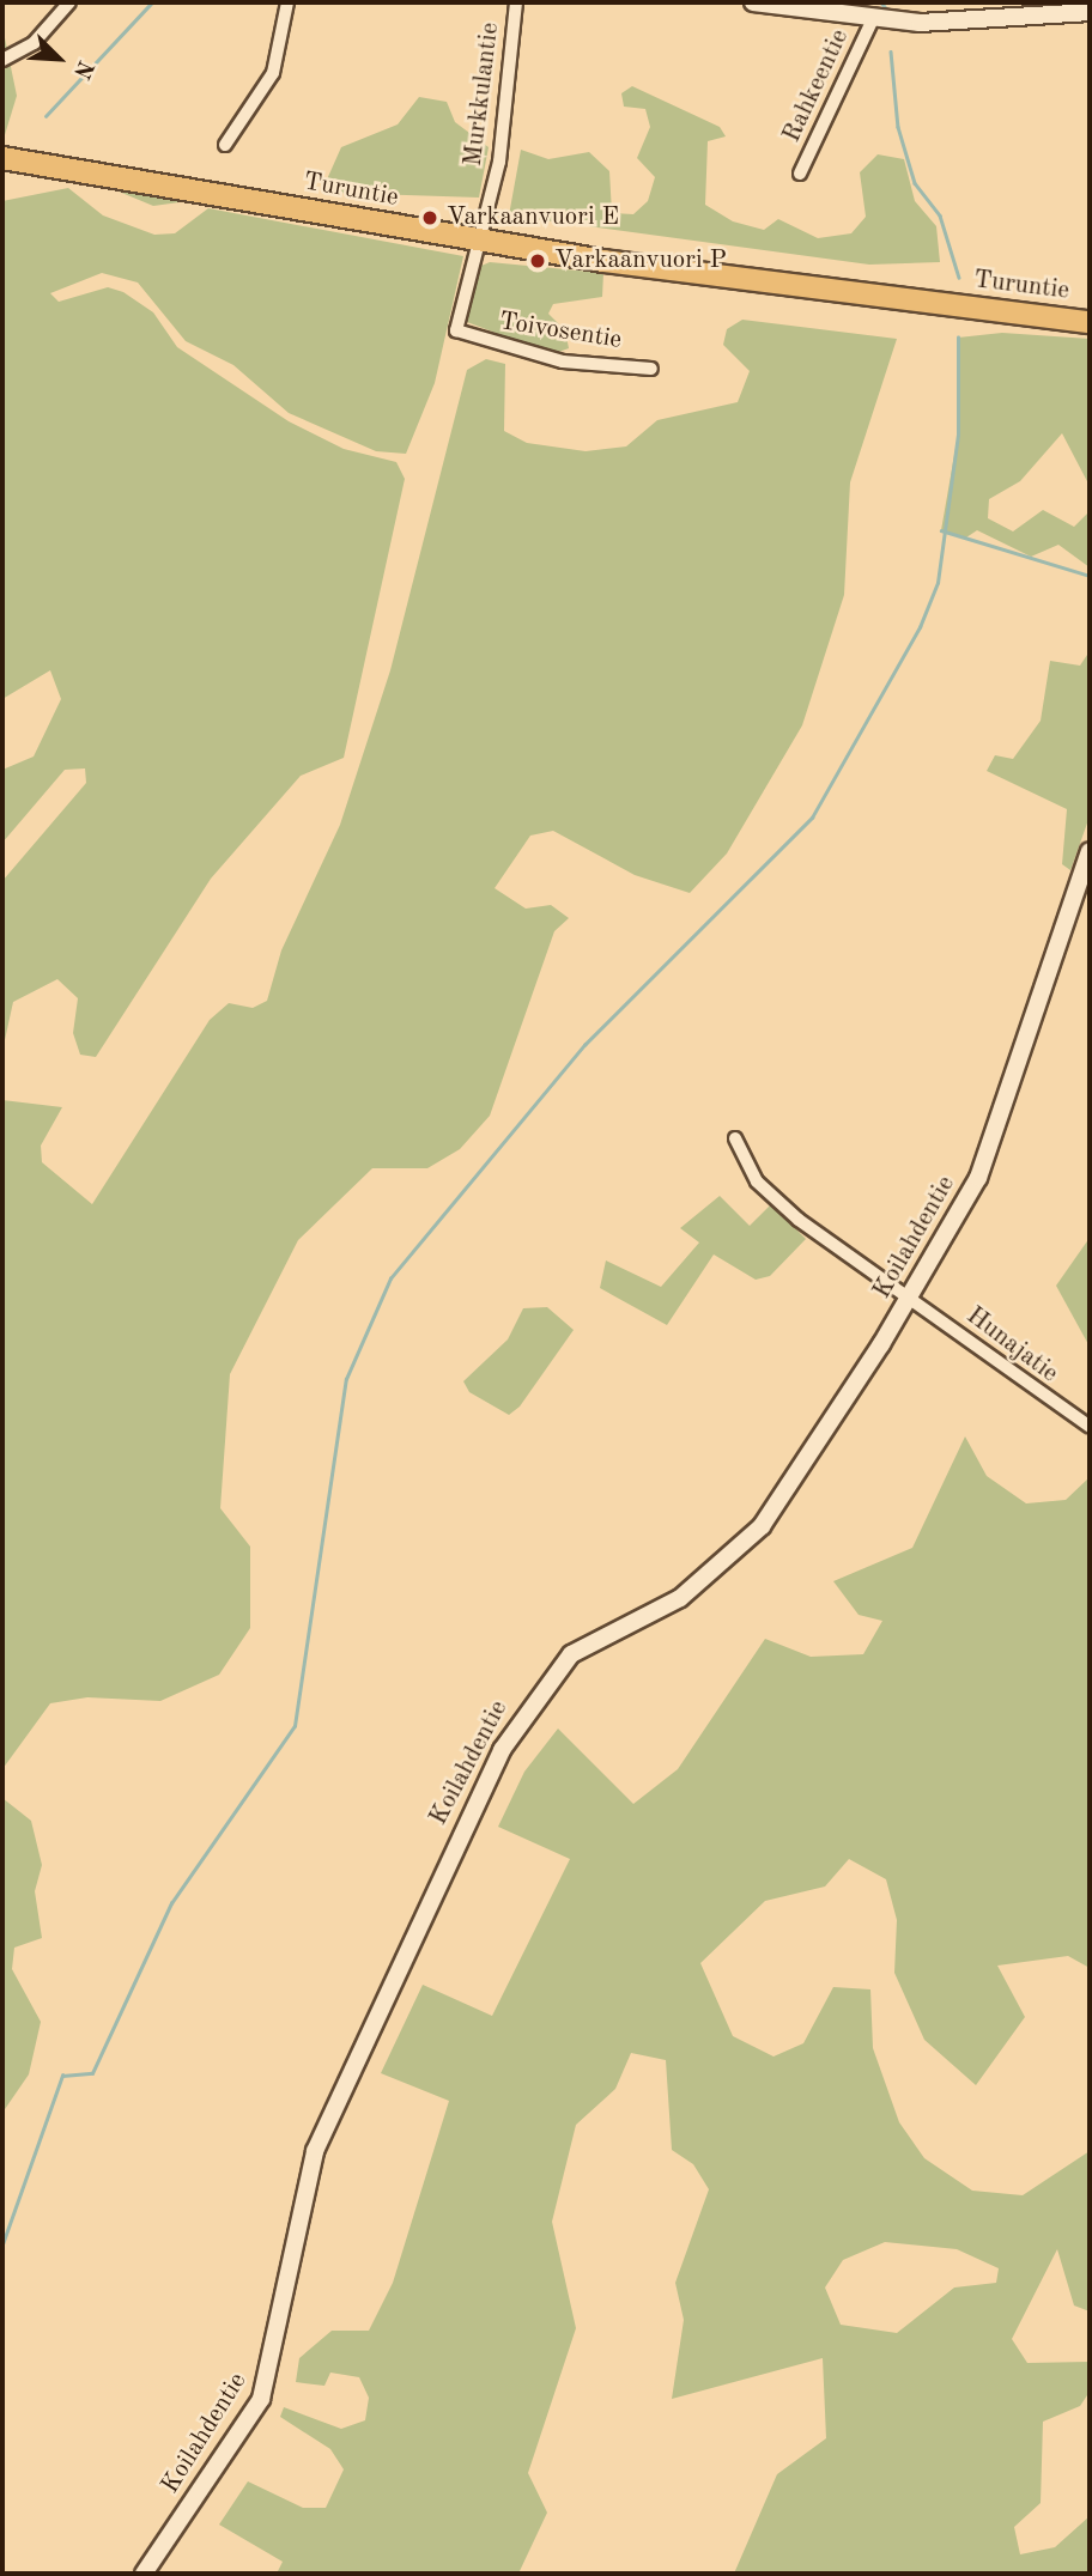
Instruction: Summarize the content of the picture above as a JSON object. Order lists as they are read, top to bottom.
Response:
{
  "streets": {
    "highway": ["Turuntie"],
    "street": [
      "Rahkeentie",
      "Murkkulantie",
      "Toivosentie",
      "Koilahdentie",
      "Hunajatie"
    ]
  },
  "crossings": [
    ["Murkkulantie", "Turuntie"],
    ["Murkkulantie", "Toivosentie"],
    ["Turuntie", "Toivosentie"],
    ["Koilahdentie", "Hunajatie"]
  ],
  "places": ["Varkaanvuori E", "Varkaanvuori P"],
  "north": "bottom right"
}
